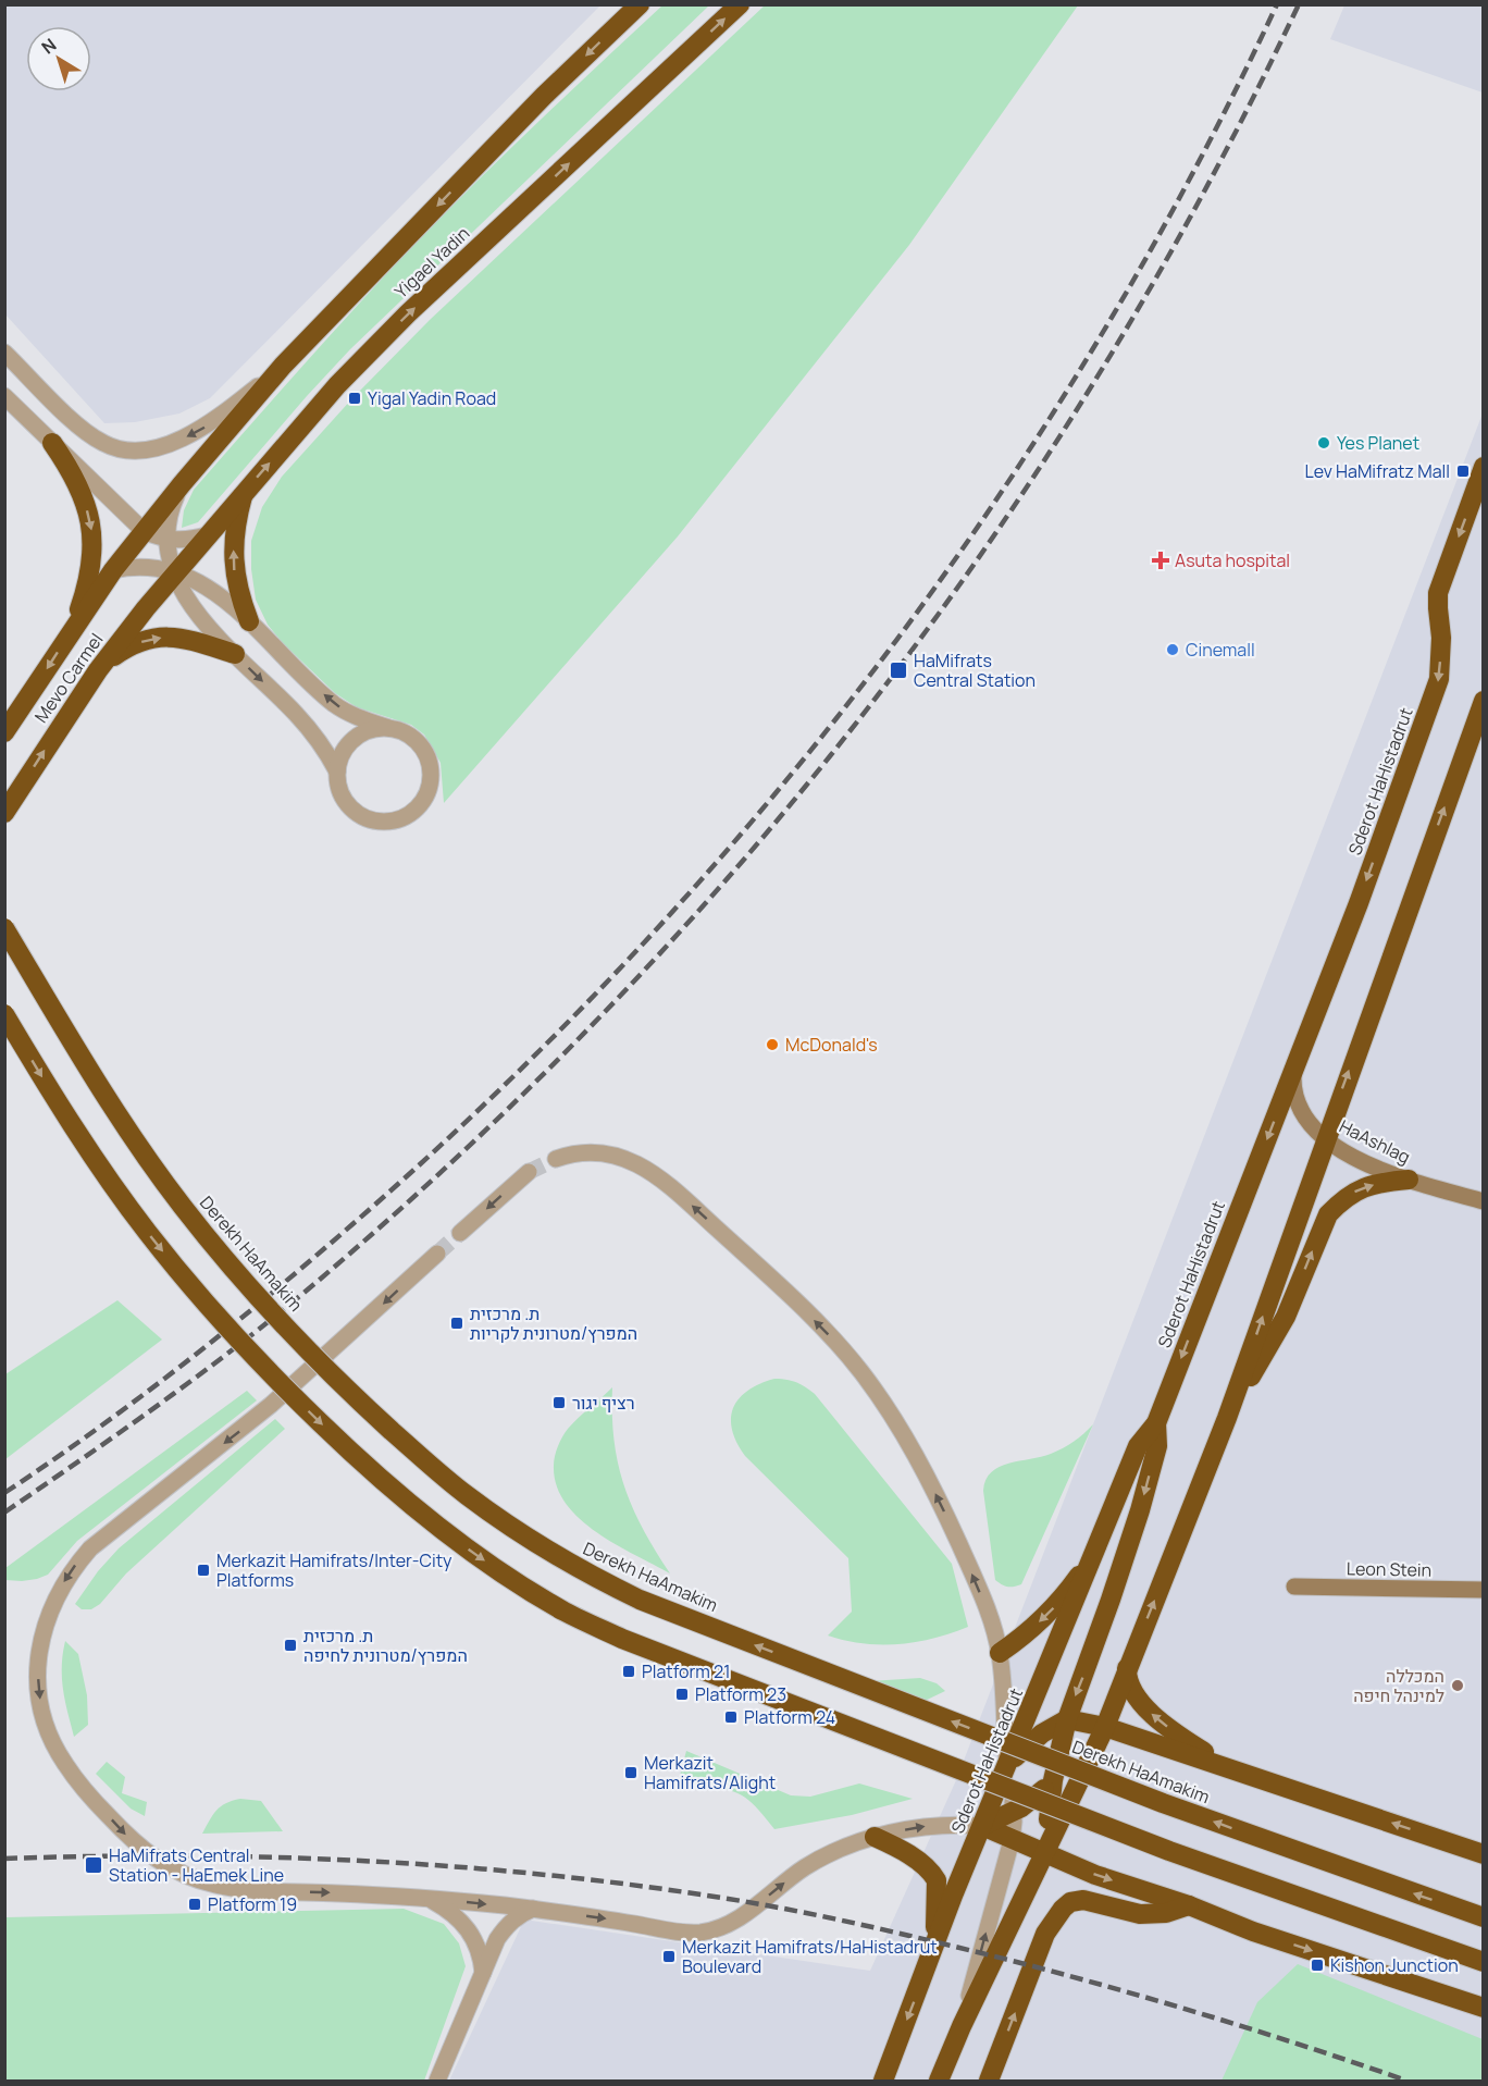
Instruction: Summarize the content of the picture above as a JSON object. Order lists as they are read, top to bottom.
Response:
{
  "streets": {
    "highway": [
      "Yigael Yadin",
      "Mevo Carmel",
      "Sderot HaHistadrut",
      "Derekh HaAmakim"
    ],
    "street": ["HaAshlag", "Leon Stein"]
  },
  "crossings": [
    ["Yigael Yadin", "Mevo Carmel"],
    ["Sderot HaHistadrut", "HaAshlag"]
  ],
  "places": {
    "transit": [
      "Yigal Yadin Road",
      "Lev HaMifratz Mall",
      "HaMifrats Central Station",
      "ת. מרכזית המפרץ/מטרונית לקריות",
      "רציף יגור",
      "Merkazit Hamifrats/Inter-City Platforms",
      "ת. מרכזית המפרץ/מטרונית לחיפה",
      "Platform 21",
      "Platform 23",
      "Platform 24",
      "Merkazit Hamifrats/Alight",
      "HaMifrats Central Station - HaEmek Line",
      "Platform 19",
      "Merkazit Hamifrats/HaHistadrut Boulevard",
      "Kishon Junction"
    ],
    "other": [
      "Yes Planet",
      "Cinemall",
      "McDonald's",
      "המכללה למינהל חיפה"
    ],
    "health": ["Asuta hospital"]
  },
  "north": "top left"
}
